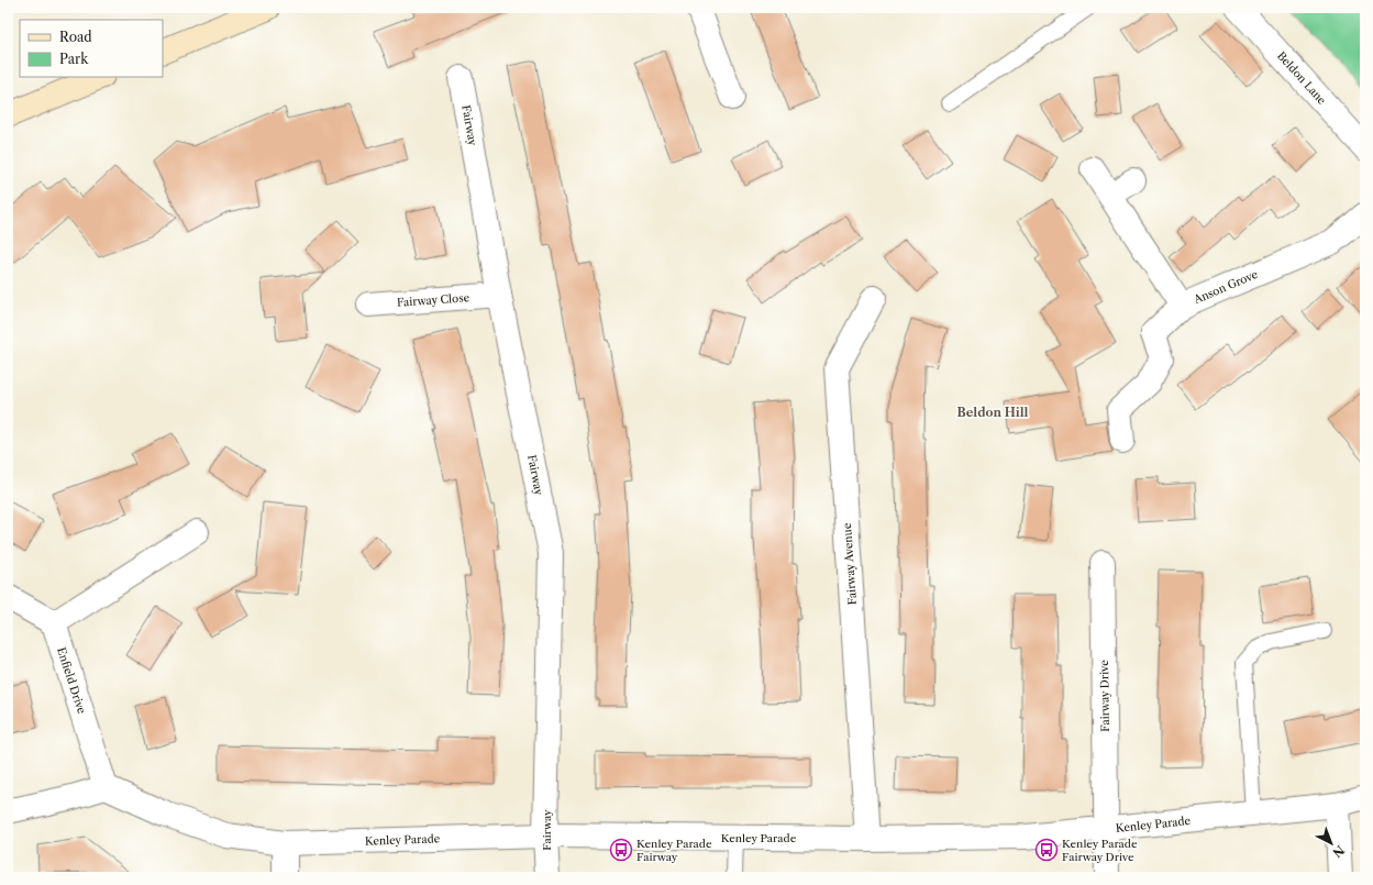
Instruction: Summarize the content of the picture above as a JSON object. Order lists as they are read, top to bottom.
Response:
{
  "streets": {
    "street": [
      "Beldon Lane",
      "Fairway",
      "Anson Grove",
      "Fairway Close",
      "Fairway Avenue",
      "Enfield Drive",
      "Fairway Drive",
      "Kenley Parade"
    ]
  },
  "crossings": [
    ["Fairway", "Fairway Close"],
    ["Fairway", "Kenley Parade"],
    ["Fairway Avenue", "Kenley Parade"],
    ["Enfield Drive", "Kenley Parade"],
    ["Fairway Drive", "Kenley Parade"]
  ],
  "districts": ["Beldon Hill"],
  "places": {
    "bus stop": ["Kenley Parade Fairway", "Kenley Parade Fairway Drive"]
  },
  "legend": ["Road", "Park"],
  "north": "bottom right"
}
